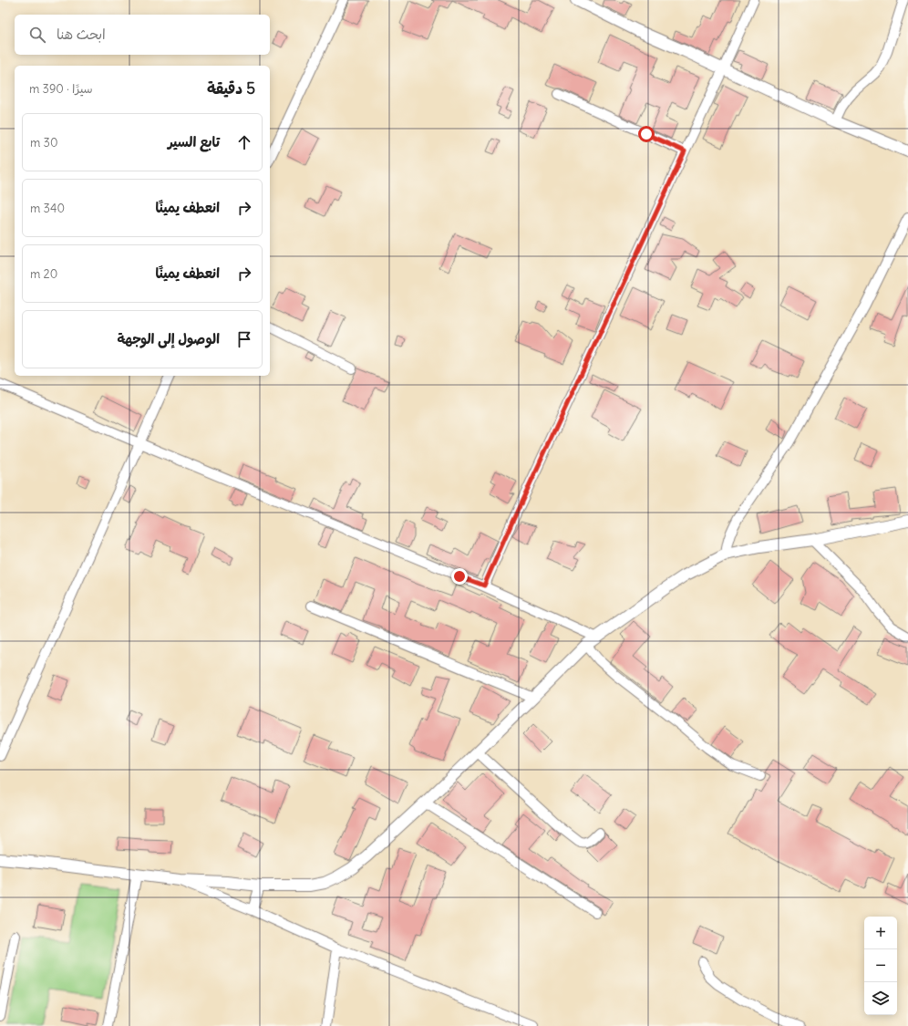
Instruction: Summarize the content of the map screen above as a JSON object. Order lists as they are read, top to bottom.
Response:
{
  "page": {
    "search": "ابحث هنا",
    "heading": ["5 دقيقة", "سيرًا · 390 m"],
    "list": [
      ["تابع السير", "30 m"],
      ["انعطف يمينًا", "340 m"],
      ["انعطف يمينًا", "20 m"],
      "الوصول إلى الوجهة"
    ],
    "map_buttons": ["+", "−"]
  }
}
